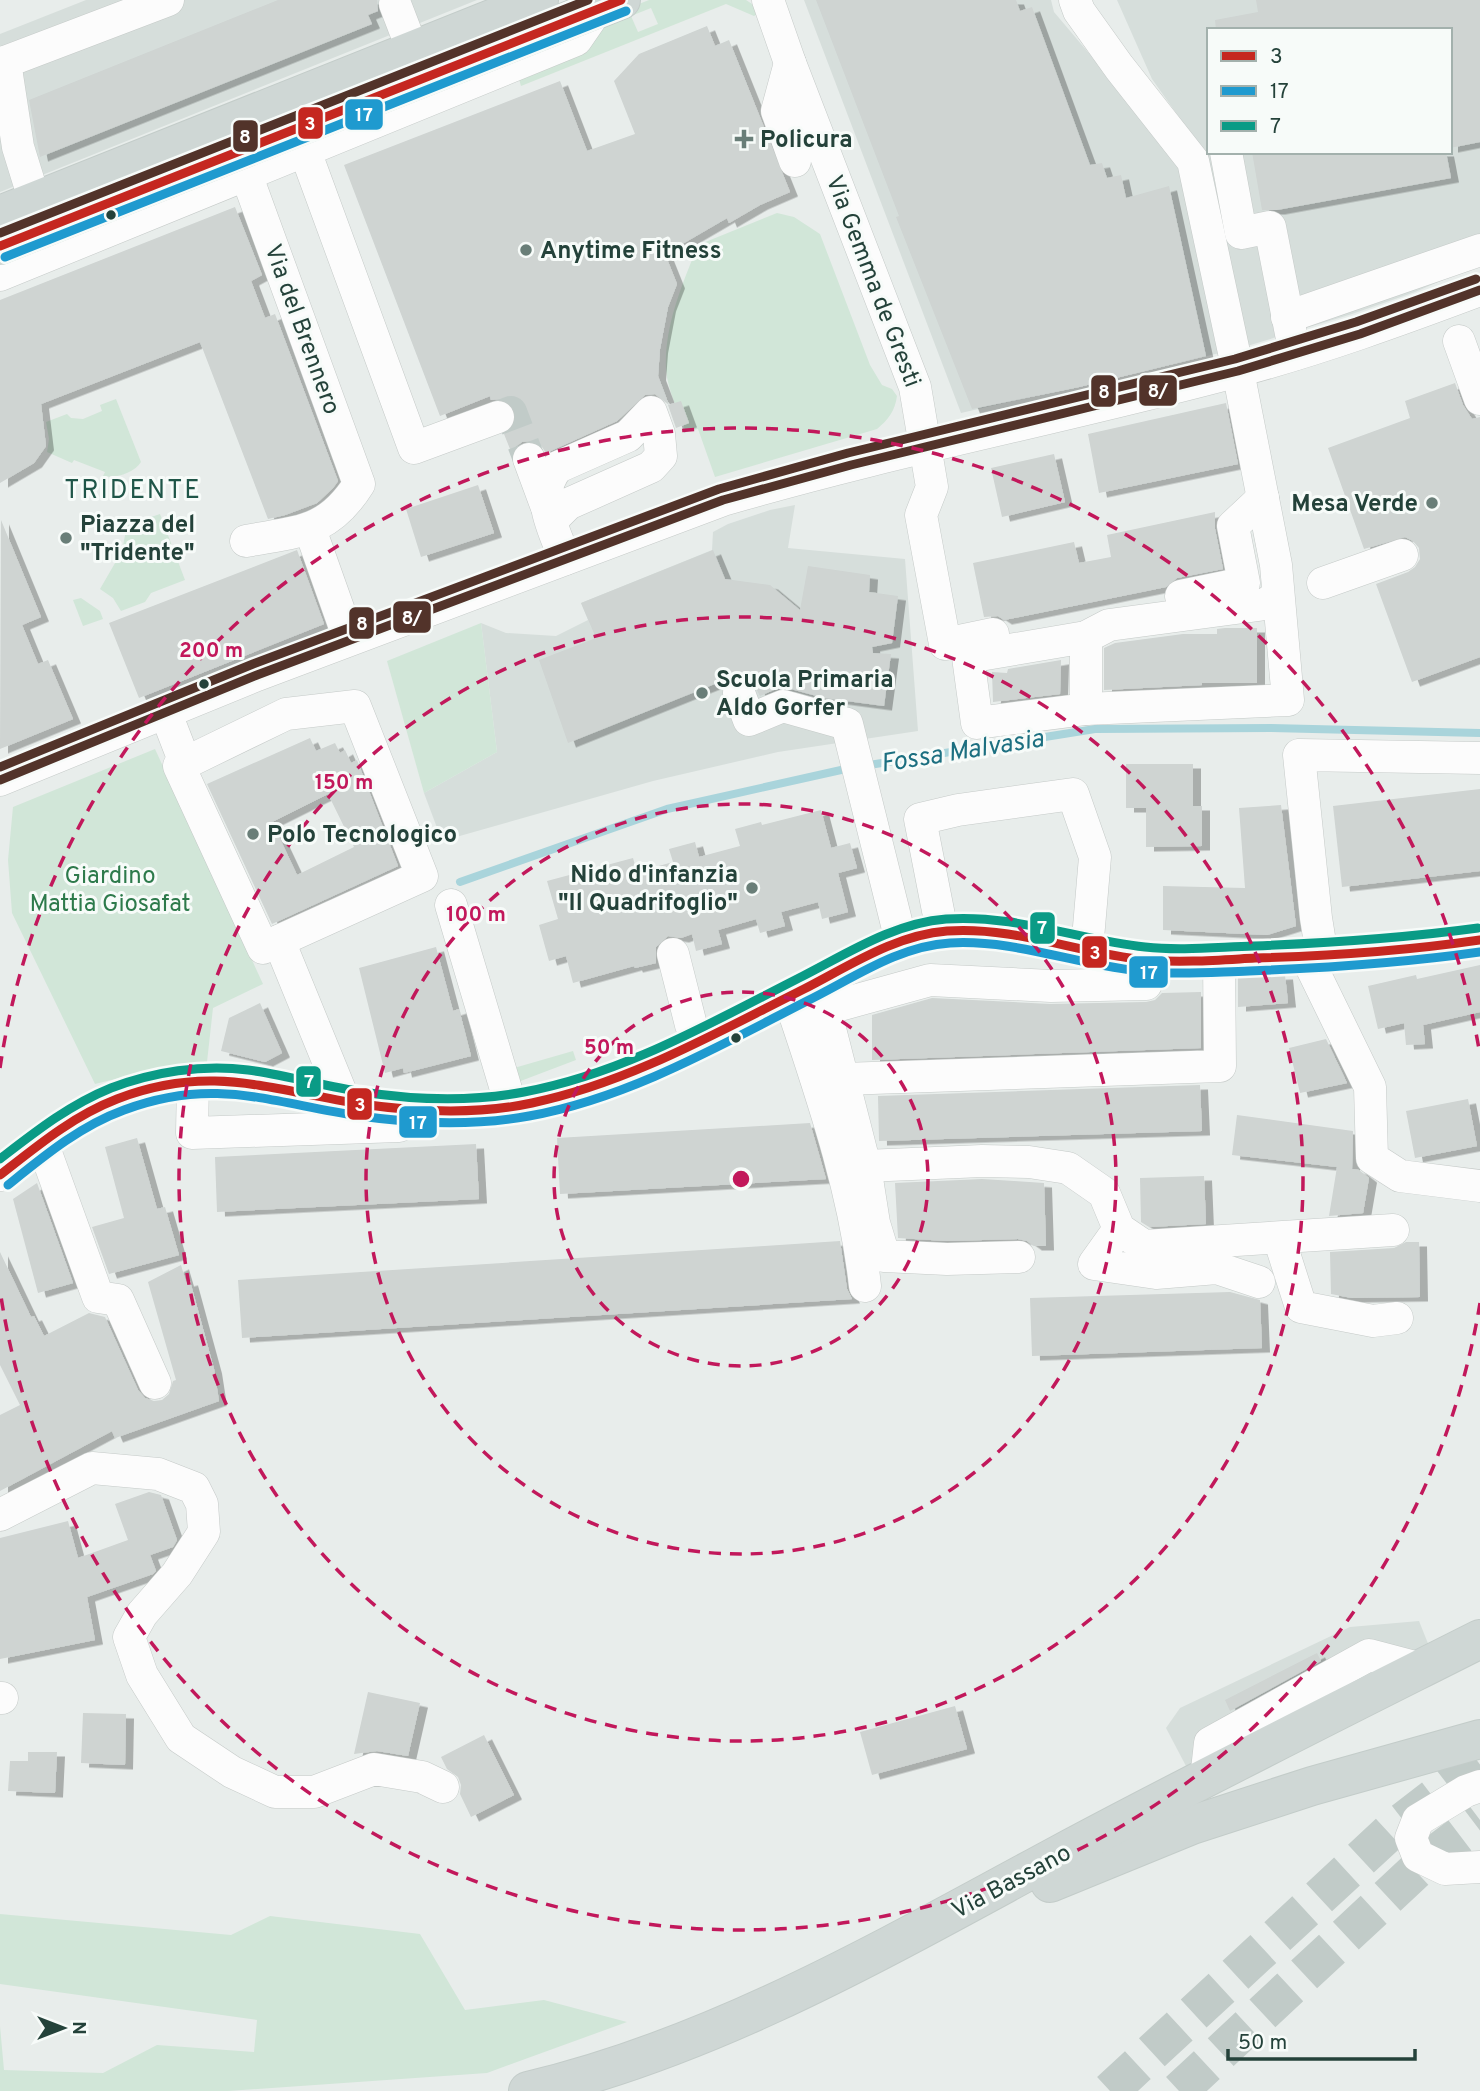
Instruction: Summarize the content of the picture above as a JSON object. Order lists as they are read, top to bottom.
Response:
{
  "streets": {
    "main road": ["Via Bassano"],
    "street": ["Via Gemma de Gresti", "Via del Brennero"]
  },
  "districts": ["TRIDENTE"],
  "water": ["Fossa Malvasia"],
  "parks": ["Giardino Mattia Giosafat"],
  "places": {
    "health": ["Policura"],
    "other": [
      "Anytime Fitness",
      "Mesa Verde",
      "Piazza del \"Tridente\"",
      "Scuola Primaria Aldo Gorfer",
      "Polo Tecnologico",
      "Nido d'infanzia \"Il Quadrifoglio\""
    ]
  },
  "lines": [
    "transit line 3",
    "transit line 8",
    "transit line 17",
    "transit line 8/",
    "transit line 7"
  ],
  "legend": ["3", "17", "7"],
  "scale_bar": "50 m",
  "north": "right",
  "rings": [
    "200 m",
    "150 m",
    "100 m",
    "50 m"
  ]
}
